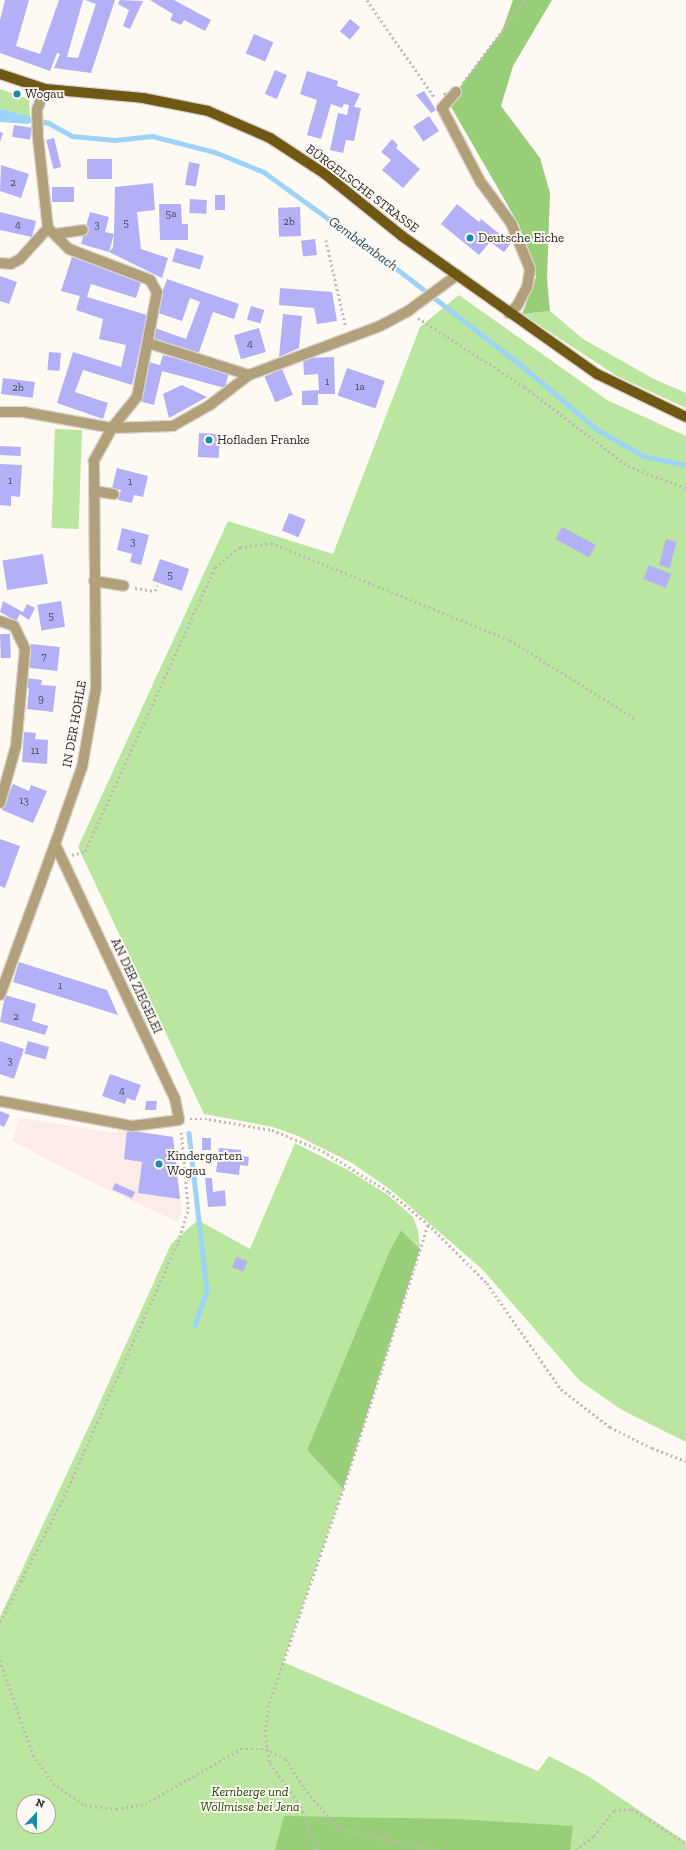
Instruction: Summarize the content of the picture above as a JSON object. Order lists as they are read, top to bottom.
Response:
{
  "streets": {
    "main road": ["BÜRGELSCHE STRASSE"],
    "street": ["IN DER HOHLE", "AN DER ZIEGELEI"]
  },
  "crossings": [
    ["IN DER HOHLE", "AN DER ZIEGELEI"]
  ],
  "water": ["Gembdenbach"],
  "parks": ["Kernberge und Wöllmisse bei Jena"],
  "places": [
    "Wogau",
    "Deutsche Eiche",
    "Hofladen Franke",
    "Kindergarten Wogau"
  ],
  "house_numbers": [
    "2",
    "5a",
    "2b",
    "5",
    "4",
    "3",
    "4",
    "1",
    "1a",
    "2b",
    "1",
    "1",
    "3",
    "5",
    "5",
    "7",
    "9",
    "11",
    "13",
    "1",
    "2",
    "3",
    "4"
  ],
  "north": "top"
}
